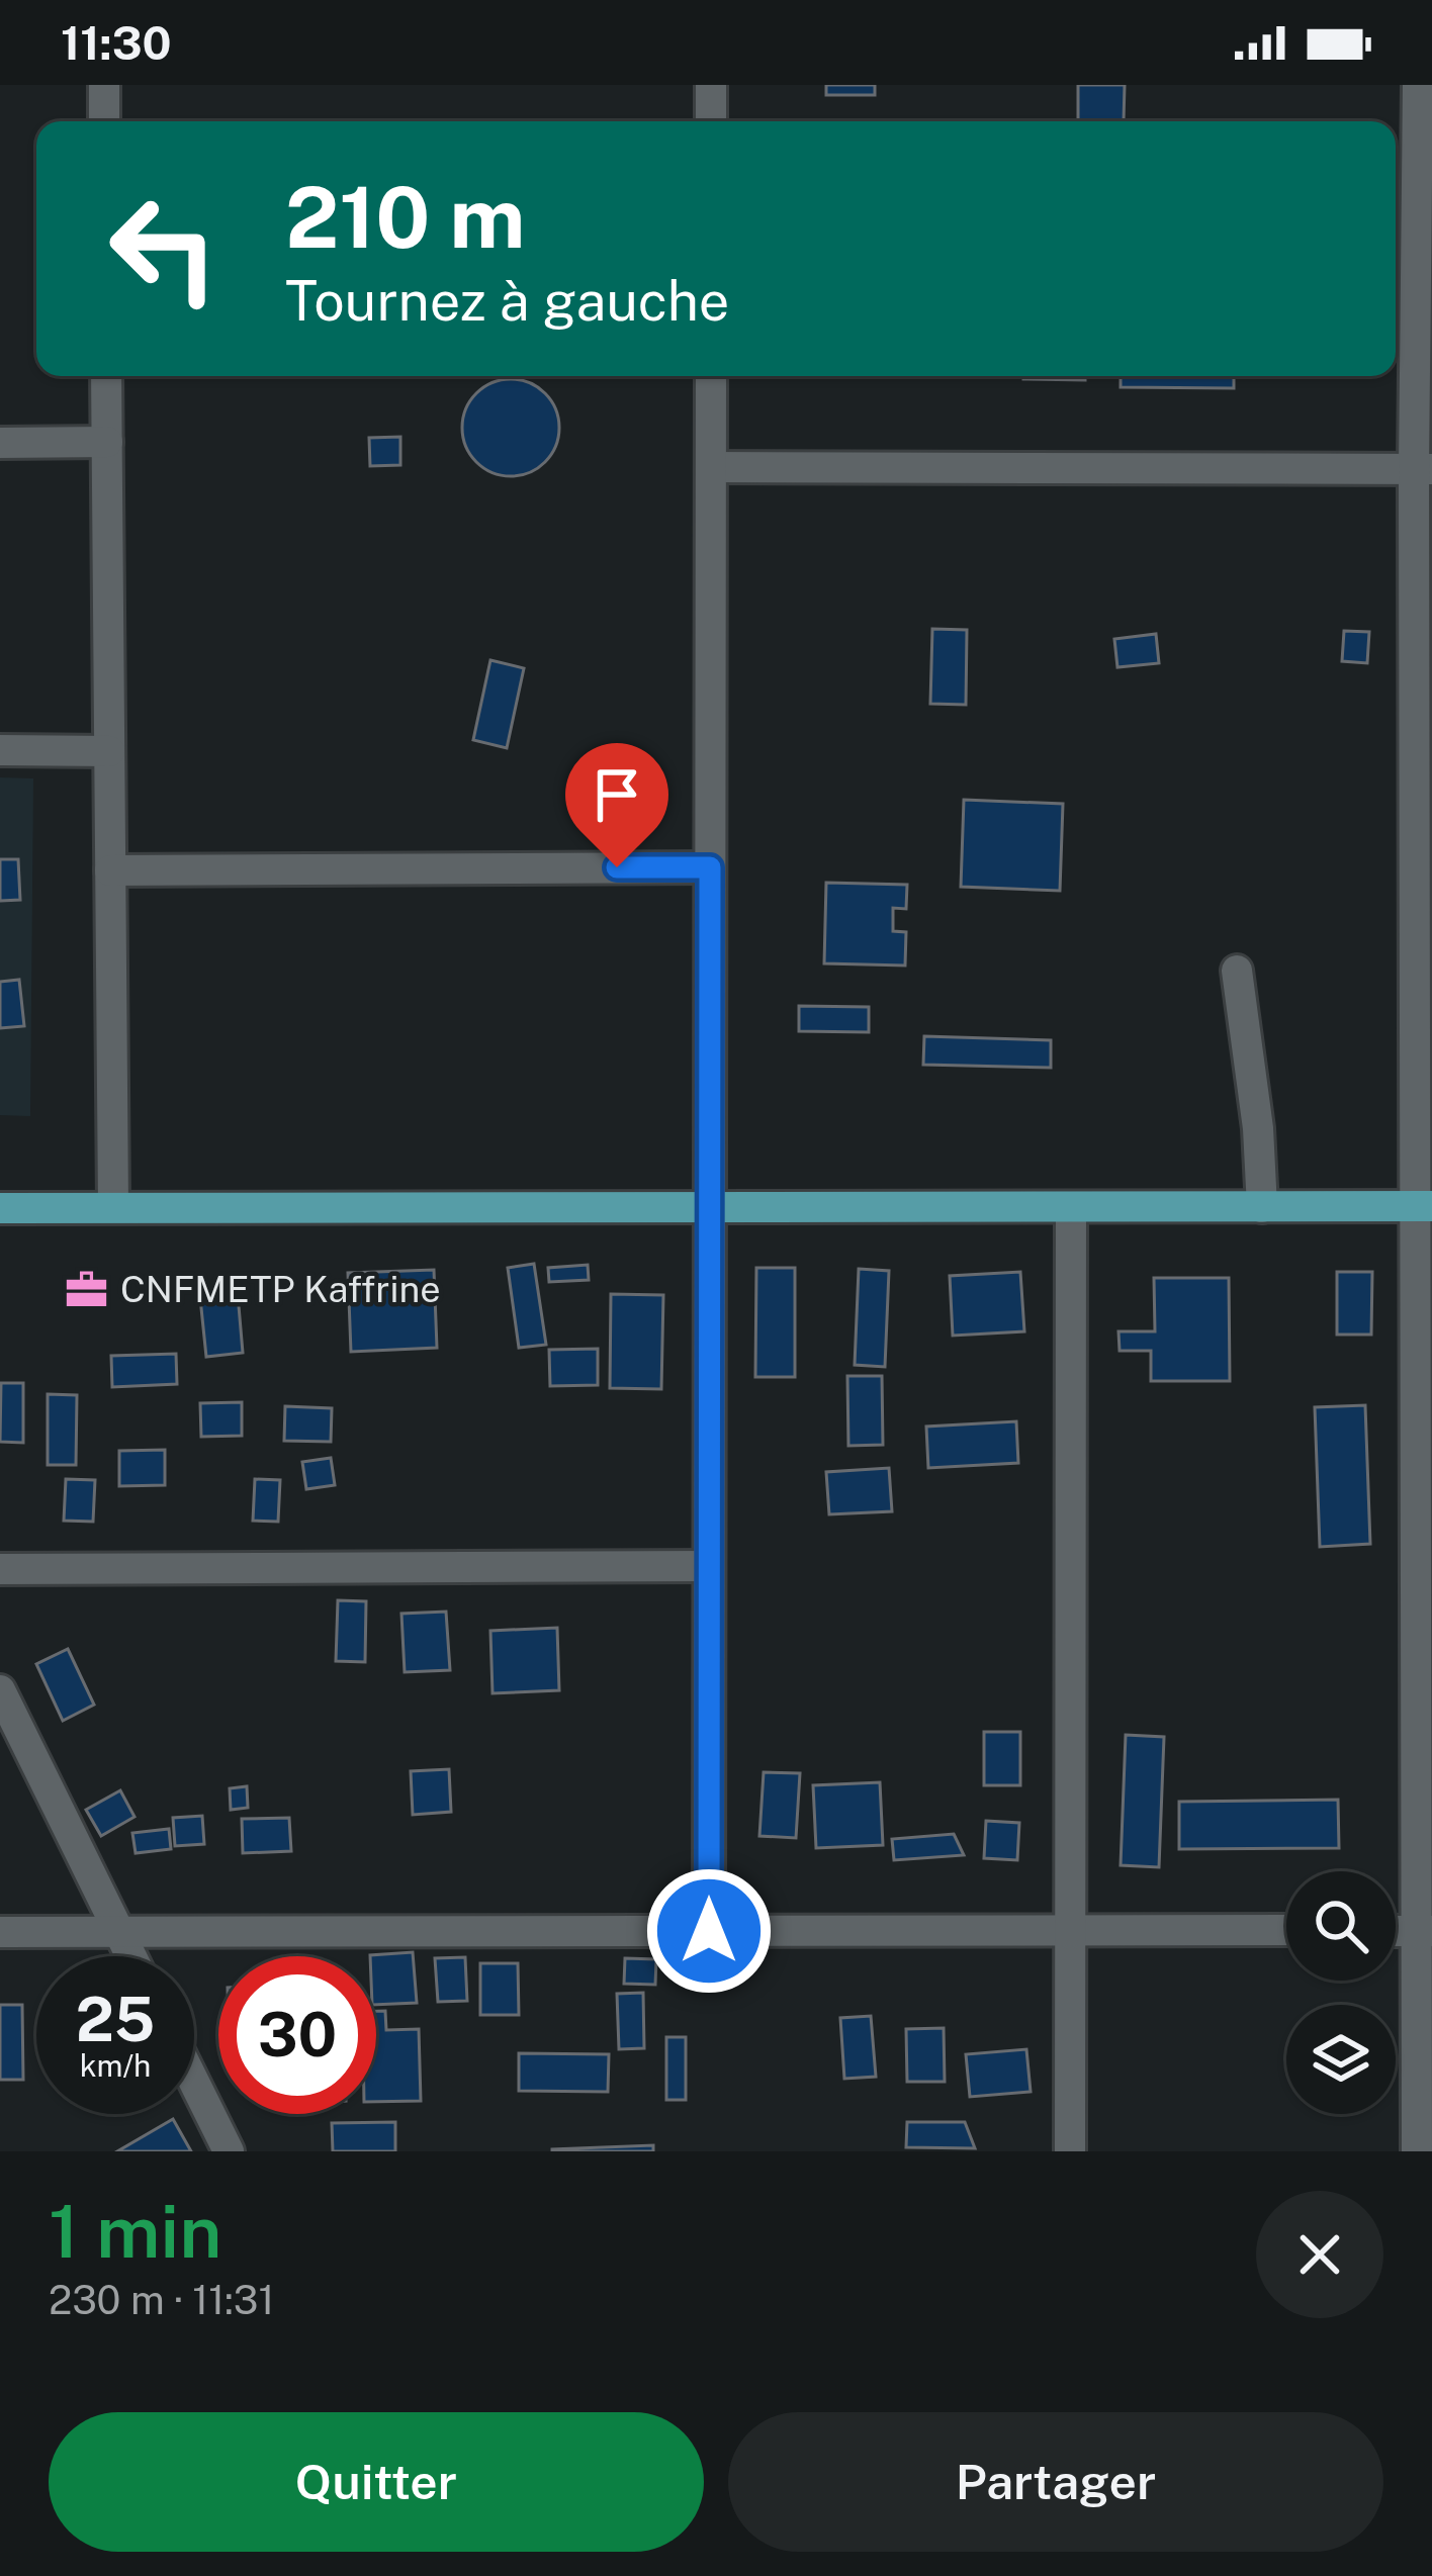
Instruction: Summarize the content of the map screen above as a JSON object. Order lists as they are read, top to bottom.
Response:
{
  "places": {
    "office": ["CNFMETP Kaffrine"]
  },
  "page": {
    "status": "11:30",
    "turn": ["210 m", "Tournez à gauche"],
    "speed": "25 km/h",
    "limit": "30",
    "heading": ["1 min", "230 m · 11:31"],
    "buttons": ["Quitter", "Partager"]
  }
}
